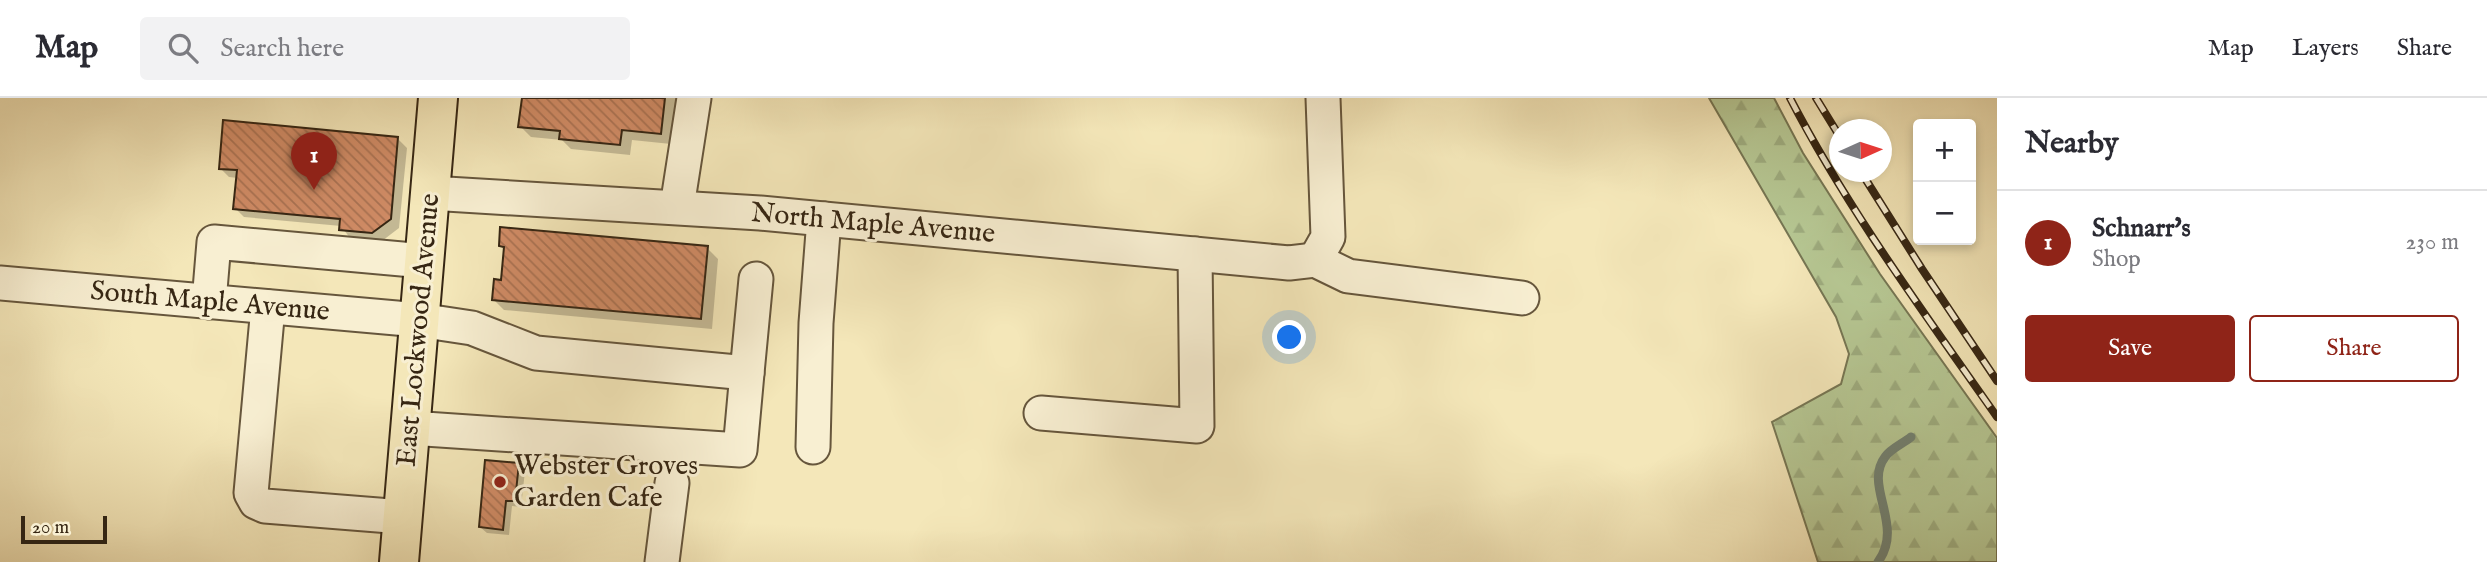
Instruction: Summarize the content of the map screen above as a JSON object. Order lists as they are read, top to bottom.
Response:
{
  "streets": {
    "main road": ["East Lockwood Avenue"],
    "street": ["North Maple Avenue", "South Maple Avenue"]
  },
  "crossings": [
    ["North Maple Avenue", "East Lockwood Avenue"],
    ["South Maple Avenue", "East Lockwood Avenue"]
  ],
  "places": ["Webster Groves Garden Cafe"],
  "scale_bar": "20 m",
  "north": "right",
  "page": {
    "header": "Map",
    "search": "Search here",
    "nav": ["Map", "Layers", "Share"],
    "heading": "Nearby",
    "map_buttons": ["+", "−"],
    "pins": "1",
    "list": [
      {
        "mark": "1",
        "name": "Schnarr's",
        "note": "Shop",
        "value": "230 m"
      }
    ],
    "buttons": ["Save", "Share"],
    "scale": "20 m"
  }
}
